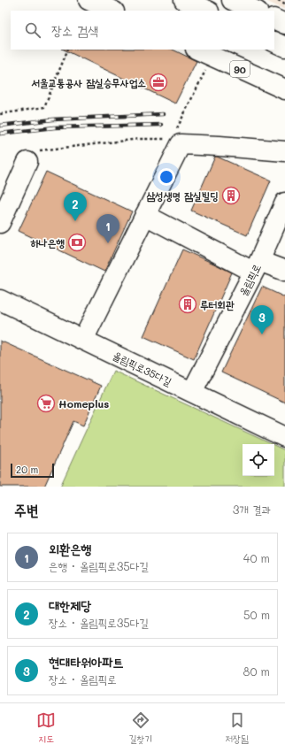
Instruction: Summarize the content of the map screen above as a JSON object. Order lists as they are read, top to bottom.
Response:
{
  "streets": {
    "street": ["90", "올림픽로", "올림픽로35다길"]
  },
  "crossings": [
    ["올림픽로", "올림픽로35다길"]
  ],
  "places": {
    "office": ["서울교통공사 잠실승무사업소"],
    "building": ["삼성생명 잠실빌딩", "루터회관"],
    "bank": ["하나은행"],
    "supermarket": ["Homeplus"]
  },
  "scale_bar": "20 m",
  "page": {
    "search": "장소 검색",
    "pins": ["2", "1", "3"],
    "scale": "20 m",
    "heading": ["주변", "3개 결과"],
    "list": [
      {
        "mark": "1",
        "name": "외환은행",
        "note": "은행 · 올림픽로35다길",
        "value": "40 m"
      },
      {
        "mark": "2",
        "name": "대한제당",
        "note": "장소 · 올림픽로35다길",
        "value": "50 m"
      },
      {
        "mark": "3",
        "name": "현대타워아파트",
        "note": "장소 · 올림픽로",
        "value": "80 m"
      }
    ],
    "nav": ["지도", "길찾기", "저장됨"]
  }
}
